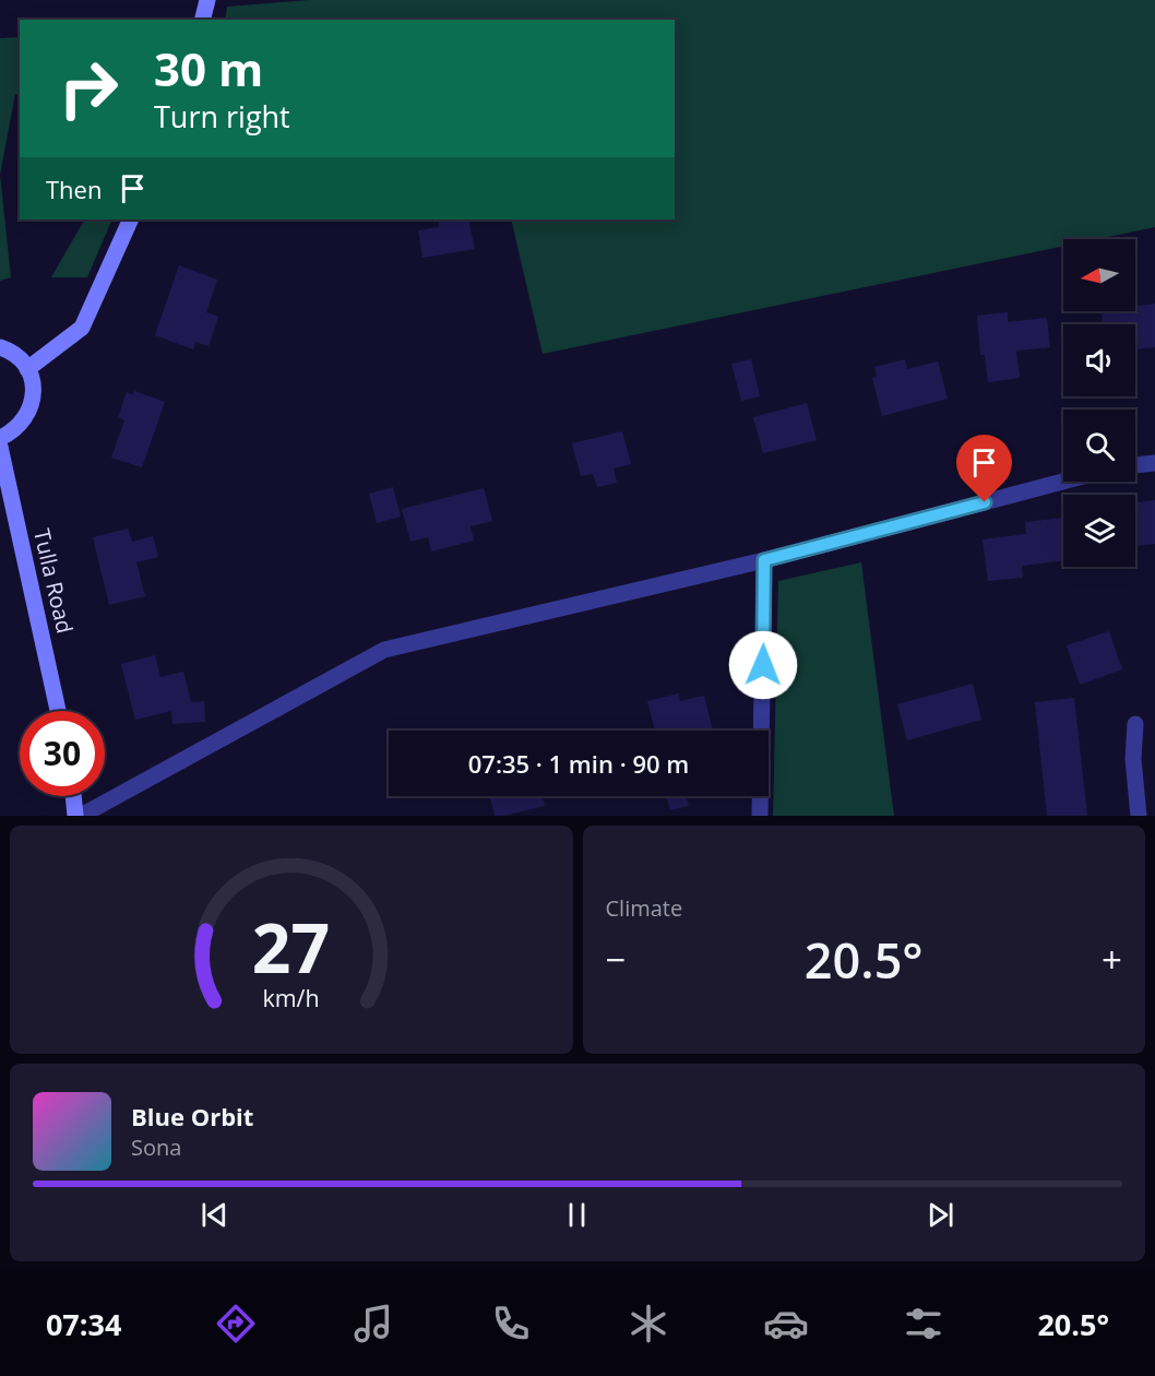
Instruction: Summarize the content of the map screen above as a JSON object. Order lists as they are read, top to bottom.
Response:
{
  "streets": {
    "main road": ["Tulla Road"]
  },
  "north": "left",
  "page": {
    "turn": ["30 m", "Turn right"],
    "then": "Then",
    "limit": "30",
    "trip": "07:35 · 1 min · 90 m",
    "tile": "Climate",
    "heat": ["−", "20.5°", "+"],
    "song": ["Blue Orbit", "Sona"],
    "tabs": ["07:34", "20.5°"],
    "gauge": ["27", "km/h"]
  }
}
